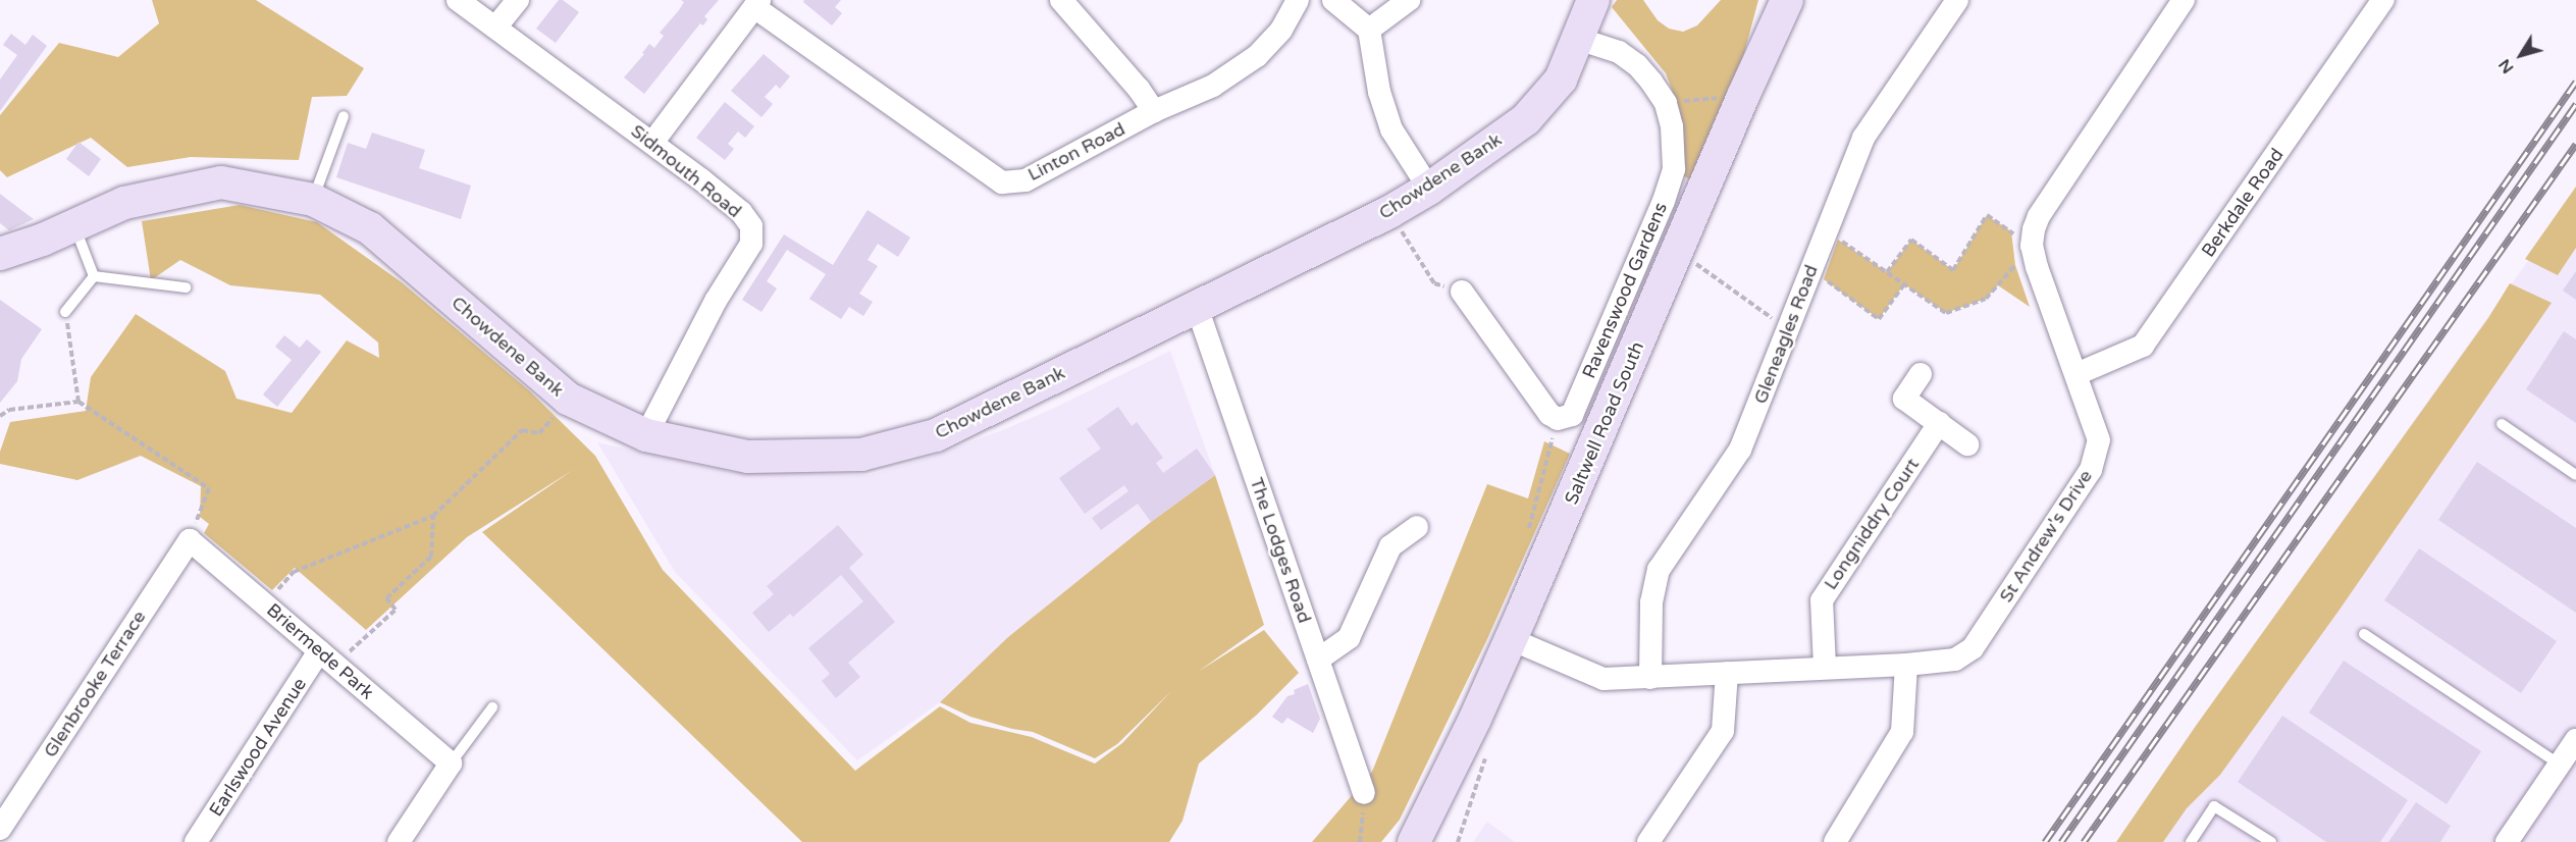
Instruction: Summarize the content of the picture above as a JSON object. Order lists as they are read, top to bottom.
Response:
{
  "streets": {
    "street": [
      "Linton Road",
      "Sidmouth Road",
      "Chowdene Bank",
      "Berkdale Road",
      "Ravenswood Gardens",
      "Gleneagles Road",
      "Saltwell Road South",
      "Longniddry Court",
      "St Andrew's Drive",
      "The Lodges Road",
      "Briermede Park",
      "Glenbrooke Terrace",
      "Earlswood Avenue"
    ]
  },
  "crossings": [
    ["Sidmouth Road", "Chowdene Bank"],
    ["Chowdene Bank", "Ravenswood Gardens"],
    ["Chowdene Bank", "The Lodges Road"],
    ["Berkdale Road", "St Andrew's Drive"],
    ["Gleneagles Road", "St Andrew's Drive"],
    ["Saltwell Road South", "St Andrew's Drive"],
    ["Longniddry Court", "St Andrew's Drive"],
    ["Briermede Park", "Glenbrooke Terrace"],
    ["Briermede Park", "Earlswood Avenue"]
  ],
  "north": "bottom left"
}
